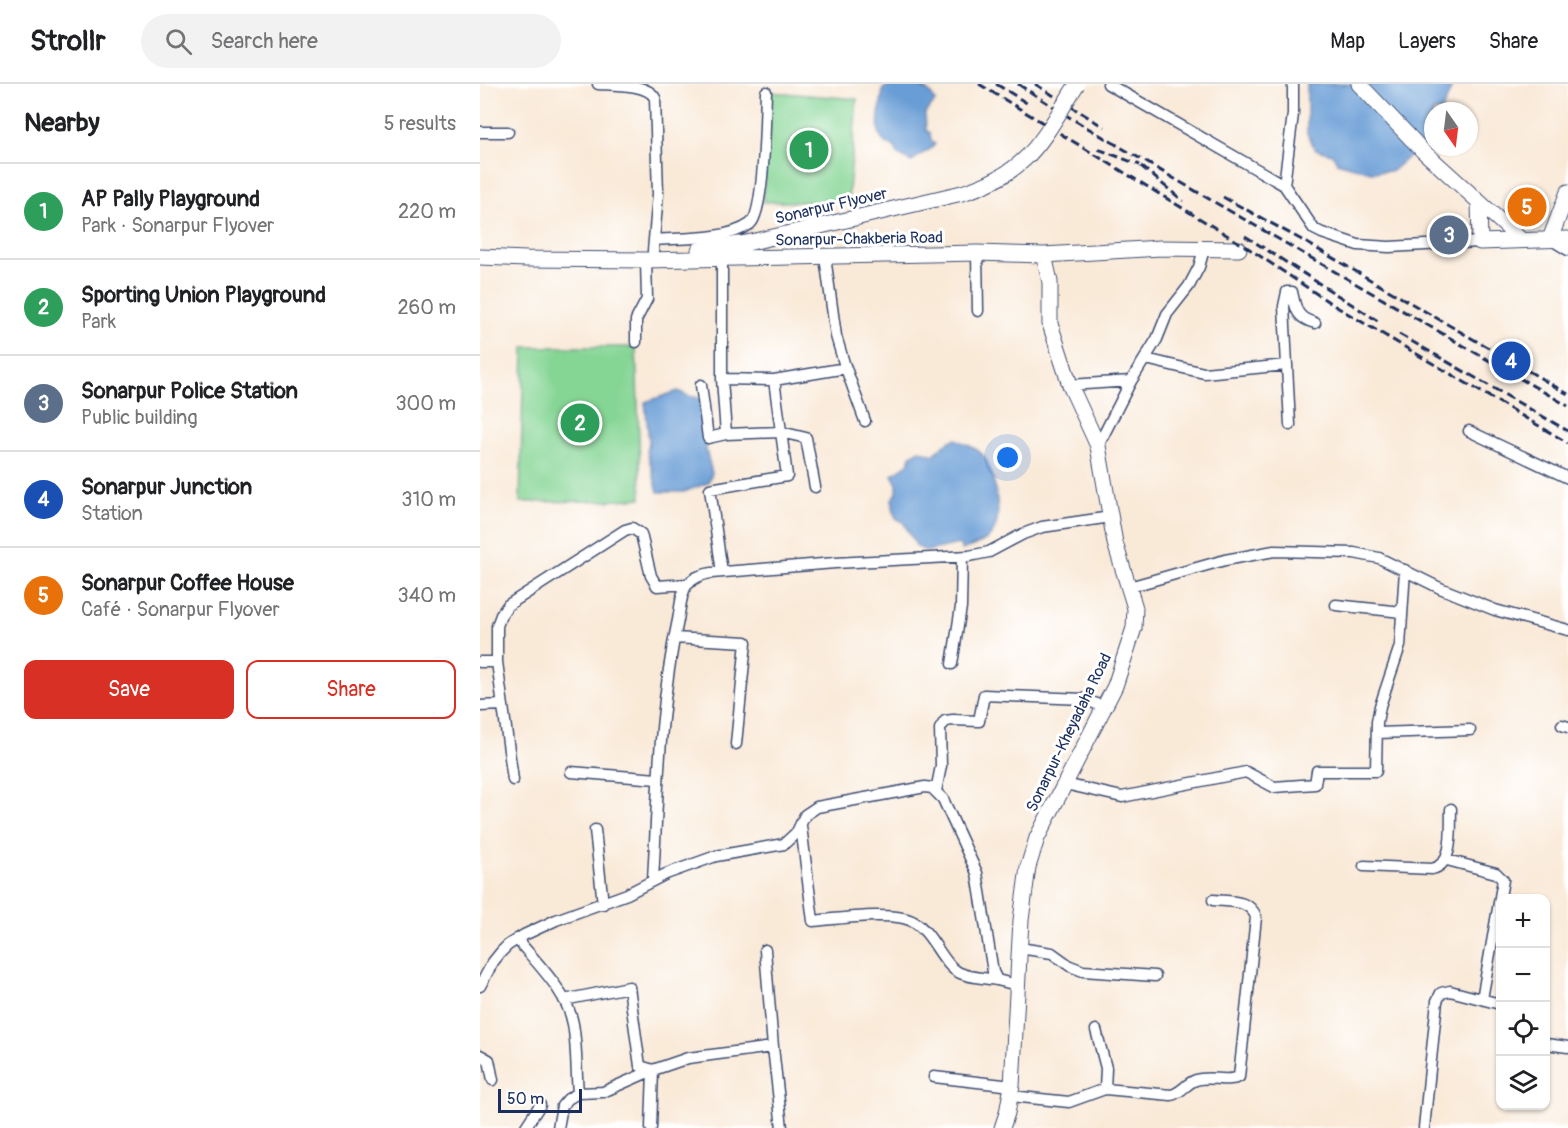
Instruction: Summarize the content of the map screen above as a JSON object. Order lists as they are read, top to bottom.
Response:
{
  "streets": {
    "main road": ["Sonarpur Flyover", "Sonarpur-Chakberia Road", "Sonarpur-Kheyadaha Road"]
  },
  "crossings": [
    ["Sonarpur Flyover", "Sonarpur-Chakberia Road"],
    ["Sonarpur-Chakberia Road", "Sonarpur-Kheyadaha Road"]
  ],
  "scale_bar": "50 m",
  "north": "bottom",
  "page": {
    "header": "Strollr",
    "search": "Search here",
    "nav": ["Map", "Layers", "Share"],
    "heading": ["Nearby", "5 results"],
    "pins": [
      "1",
      "5",
      "3",
      "4",
      "2"
    ],
    "list": [
      {
        "mark": "1",
        "name": "AP Pally Playground",
        "note": "Park · Sonarpur Flyover",
        "value": "220 m"
      },
      {
        "mark": "2",
        "name": "Sporting Union Playground",
        "note": "Park",
        "value": "260 m"
      },
      {
        "mark": "3",
        "name": "Sonarpur Police Station",
        "note": "Public building",
        "value": "300 m"
      },
      {
        "mark": "4",
        "name": "Sonarpur Junction",
        "note": "Station",
        "value": "310 m"
      },
      {
        "mark": "5",
        "name": "Sonarpur Coffee House",
        "note": "Café · Sonarpur Flyover",
        "value": "340 m"
      }
    ],
    "buttons": ["Save", "Share"],
    "map_buttons": ["+", "−"],
    "scale": "50 m"
  }
}
